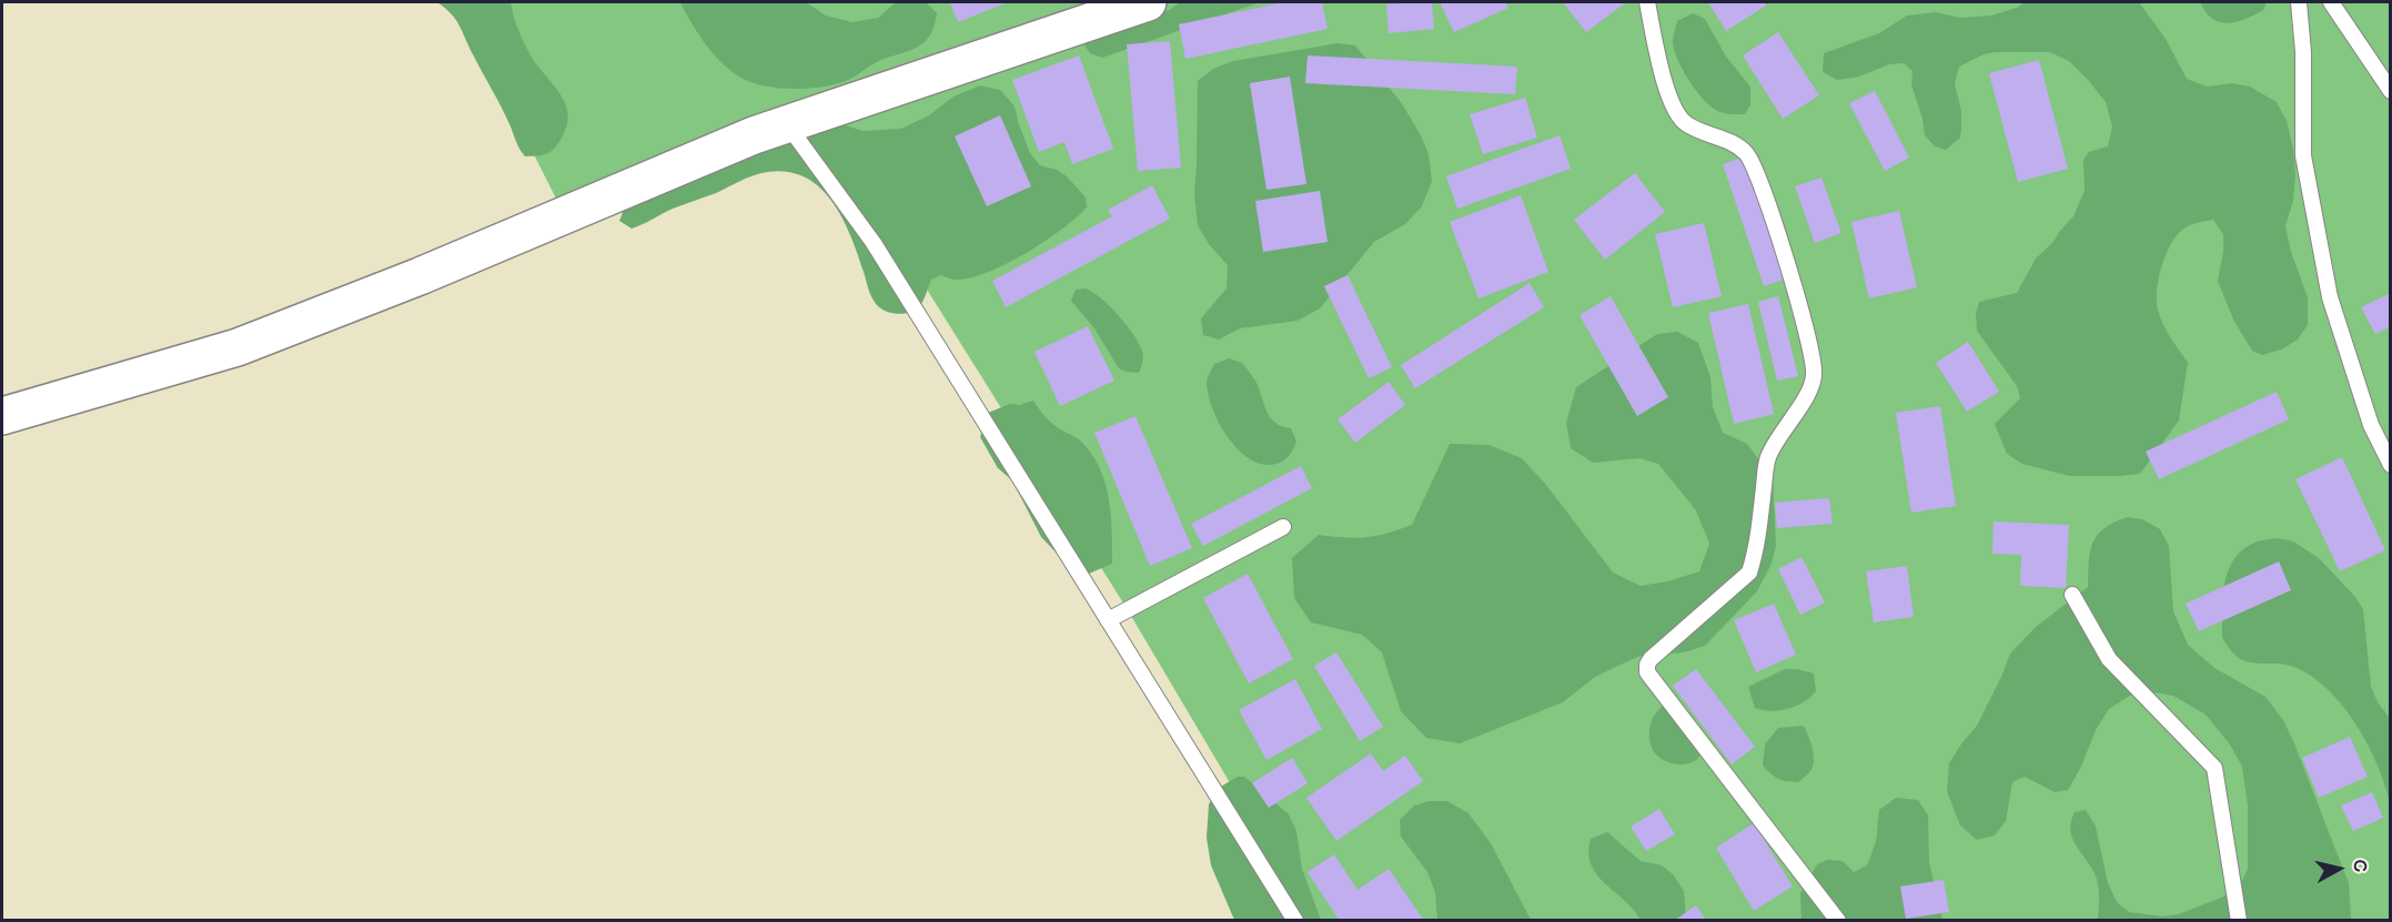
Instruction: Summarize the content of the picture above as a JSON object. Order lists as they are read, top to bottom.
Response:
{
  "north": "right"
}
